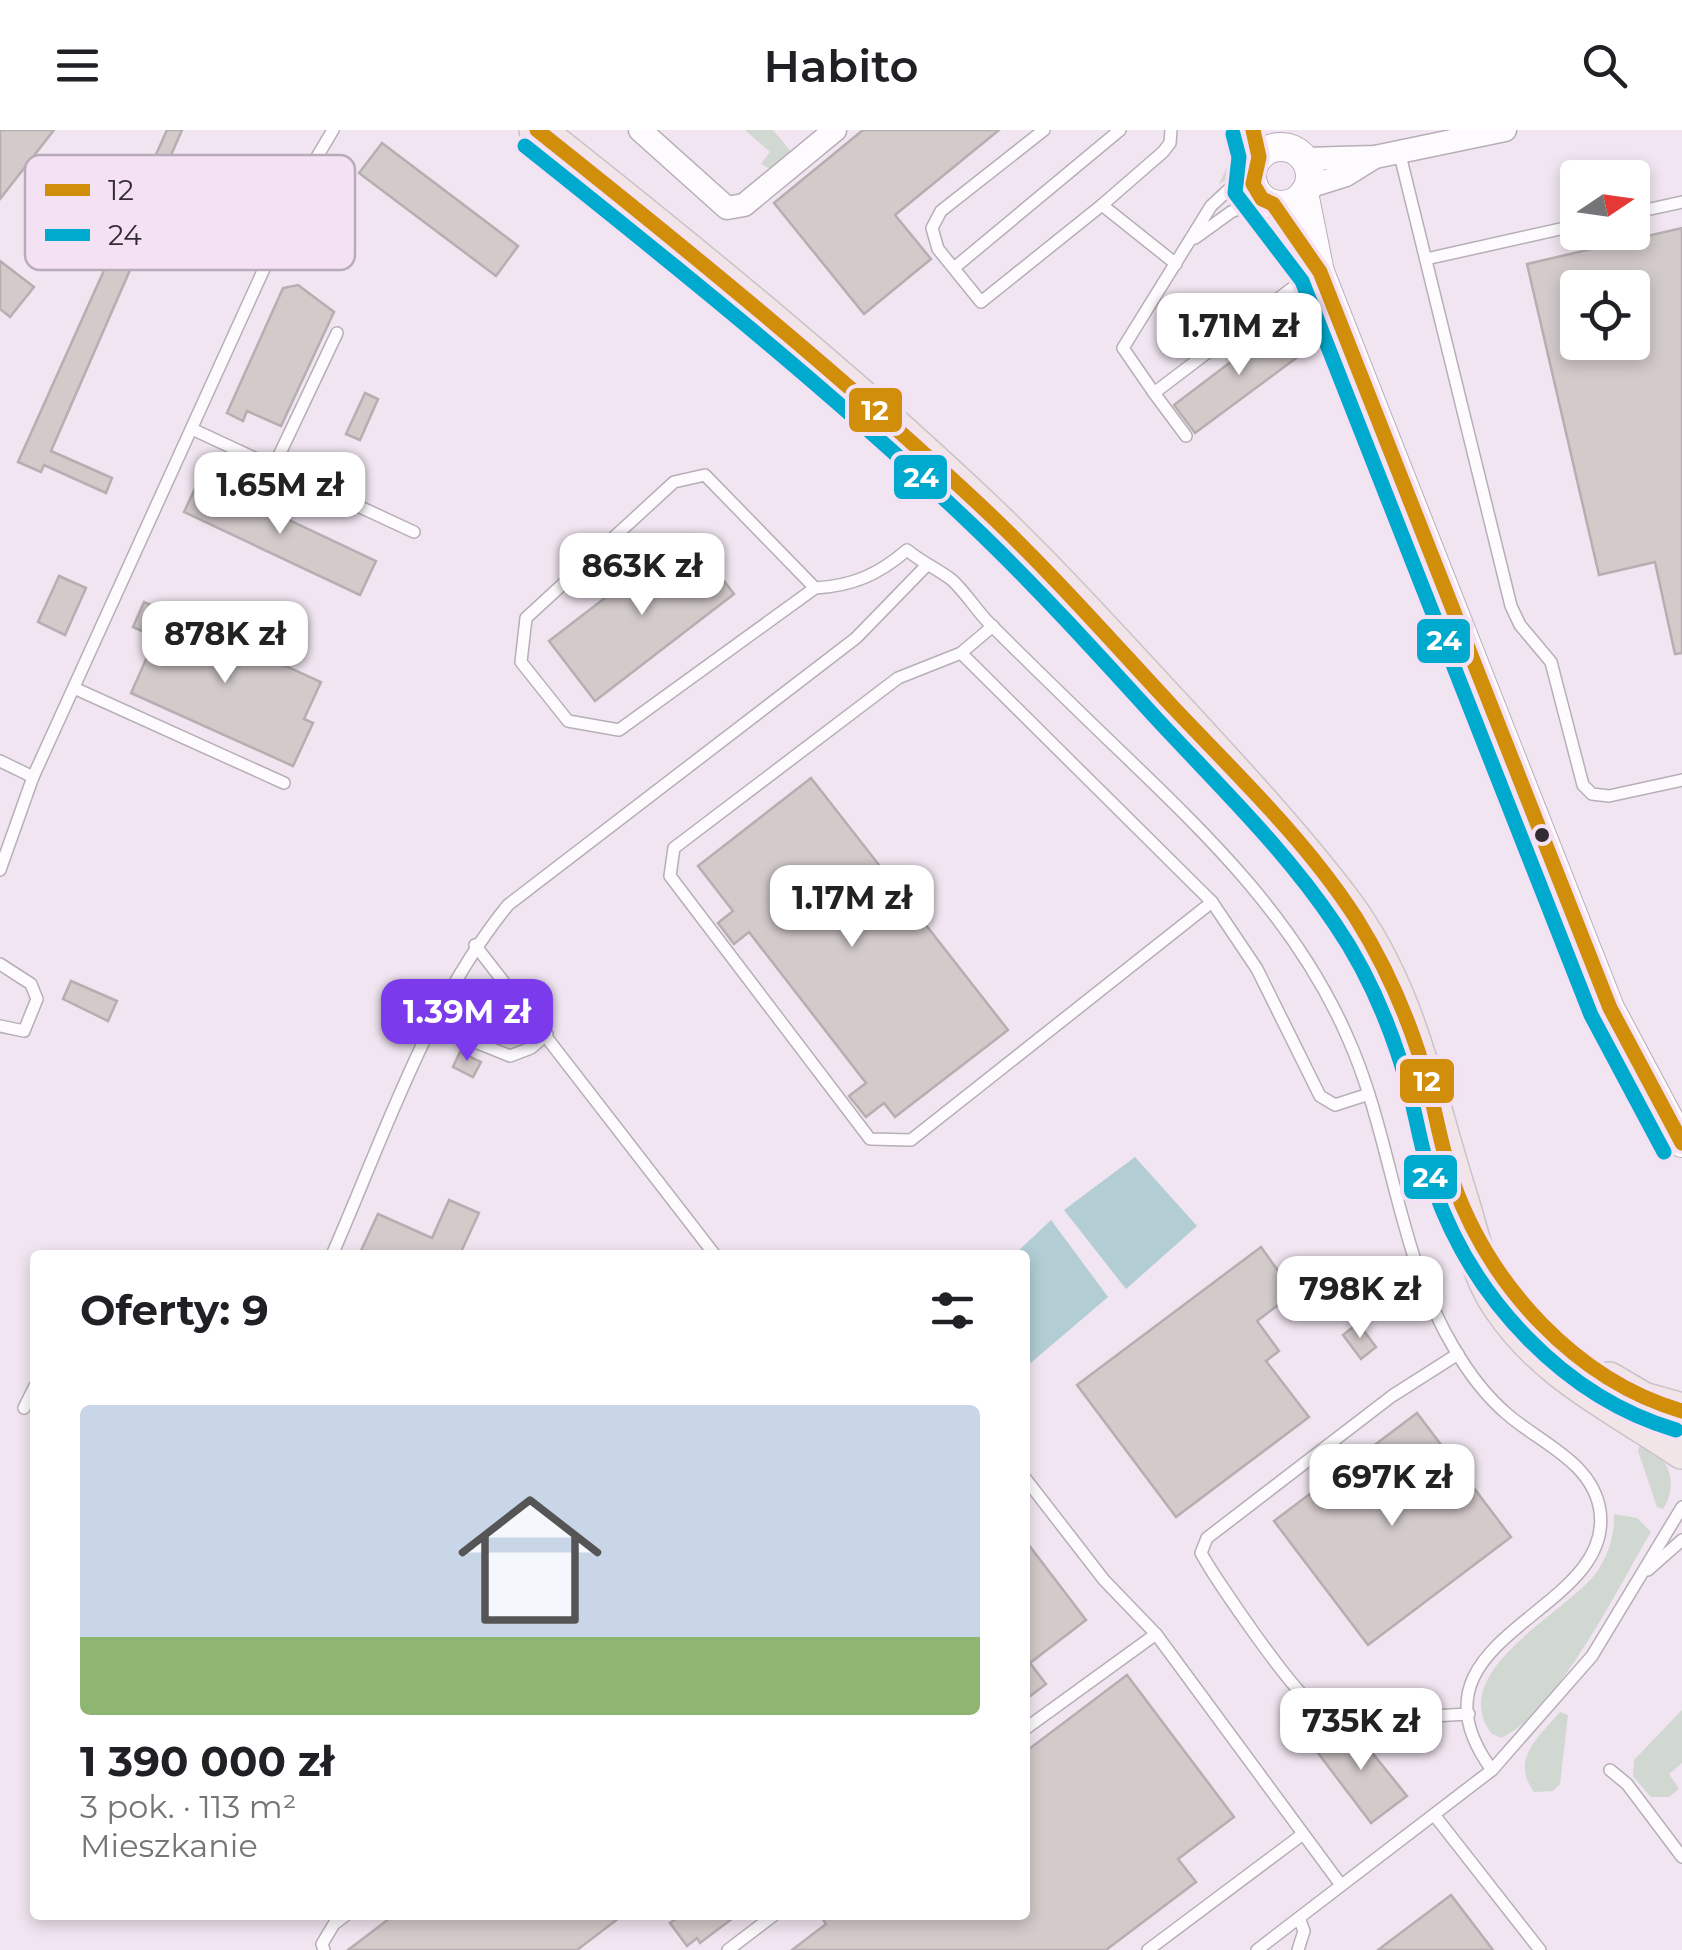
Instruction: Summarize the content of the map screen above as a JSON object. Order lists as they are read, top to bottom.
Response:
{
  "lines": ["transit line 12", "transit line 24"],
  "legend": ["12", "24"],
  "north": "right",
  "page": {
    "header": "Habito",
    "price": [
      "1.71M zł",
      "1.65M zł",
      "863K zł",
      "878K zł",
      "1.17M zł",
      "1.39M zł",
      "798K zł",
      "697K zł",
      "735K zł"
    ],
    "heading": "Oferty: 9",
    "list": [
      {
        "name": "1 390 000 zł",
        "note": "3 pok. · 113 m² · Mieszkanie"
      }
    ]
  }
}
